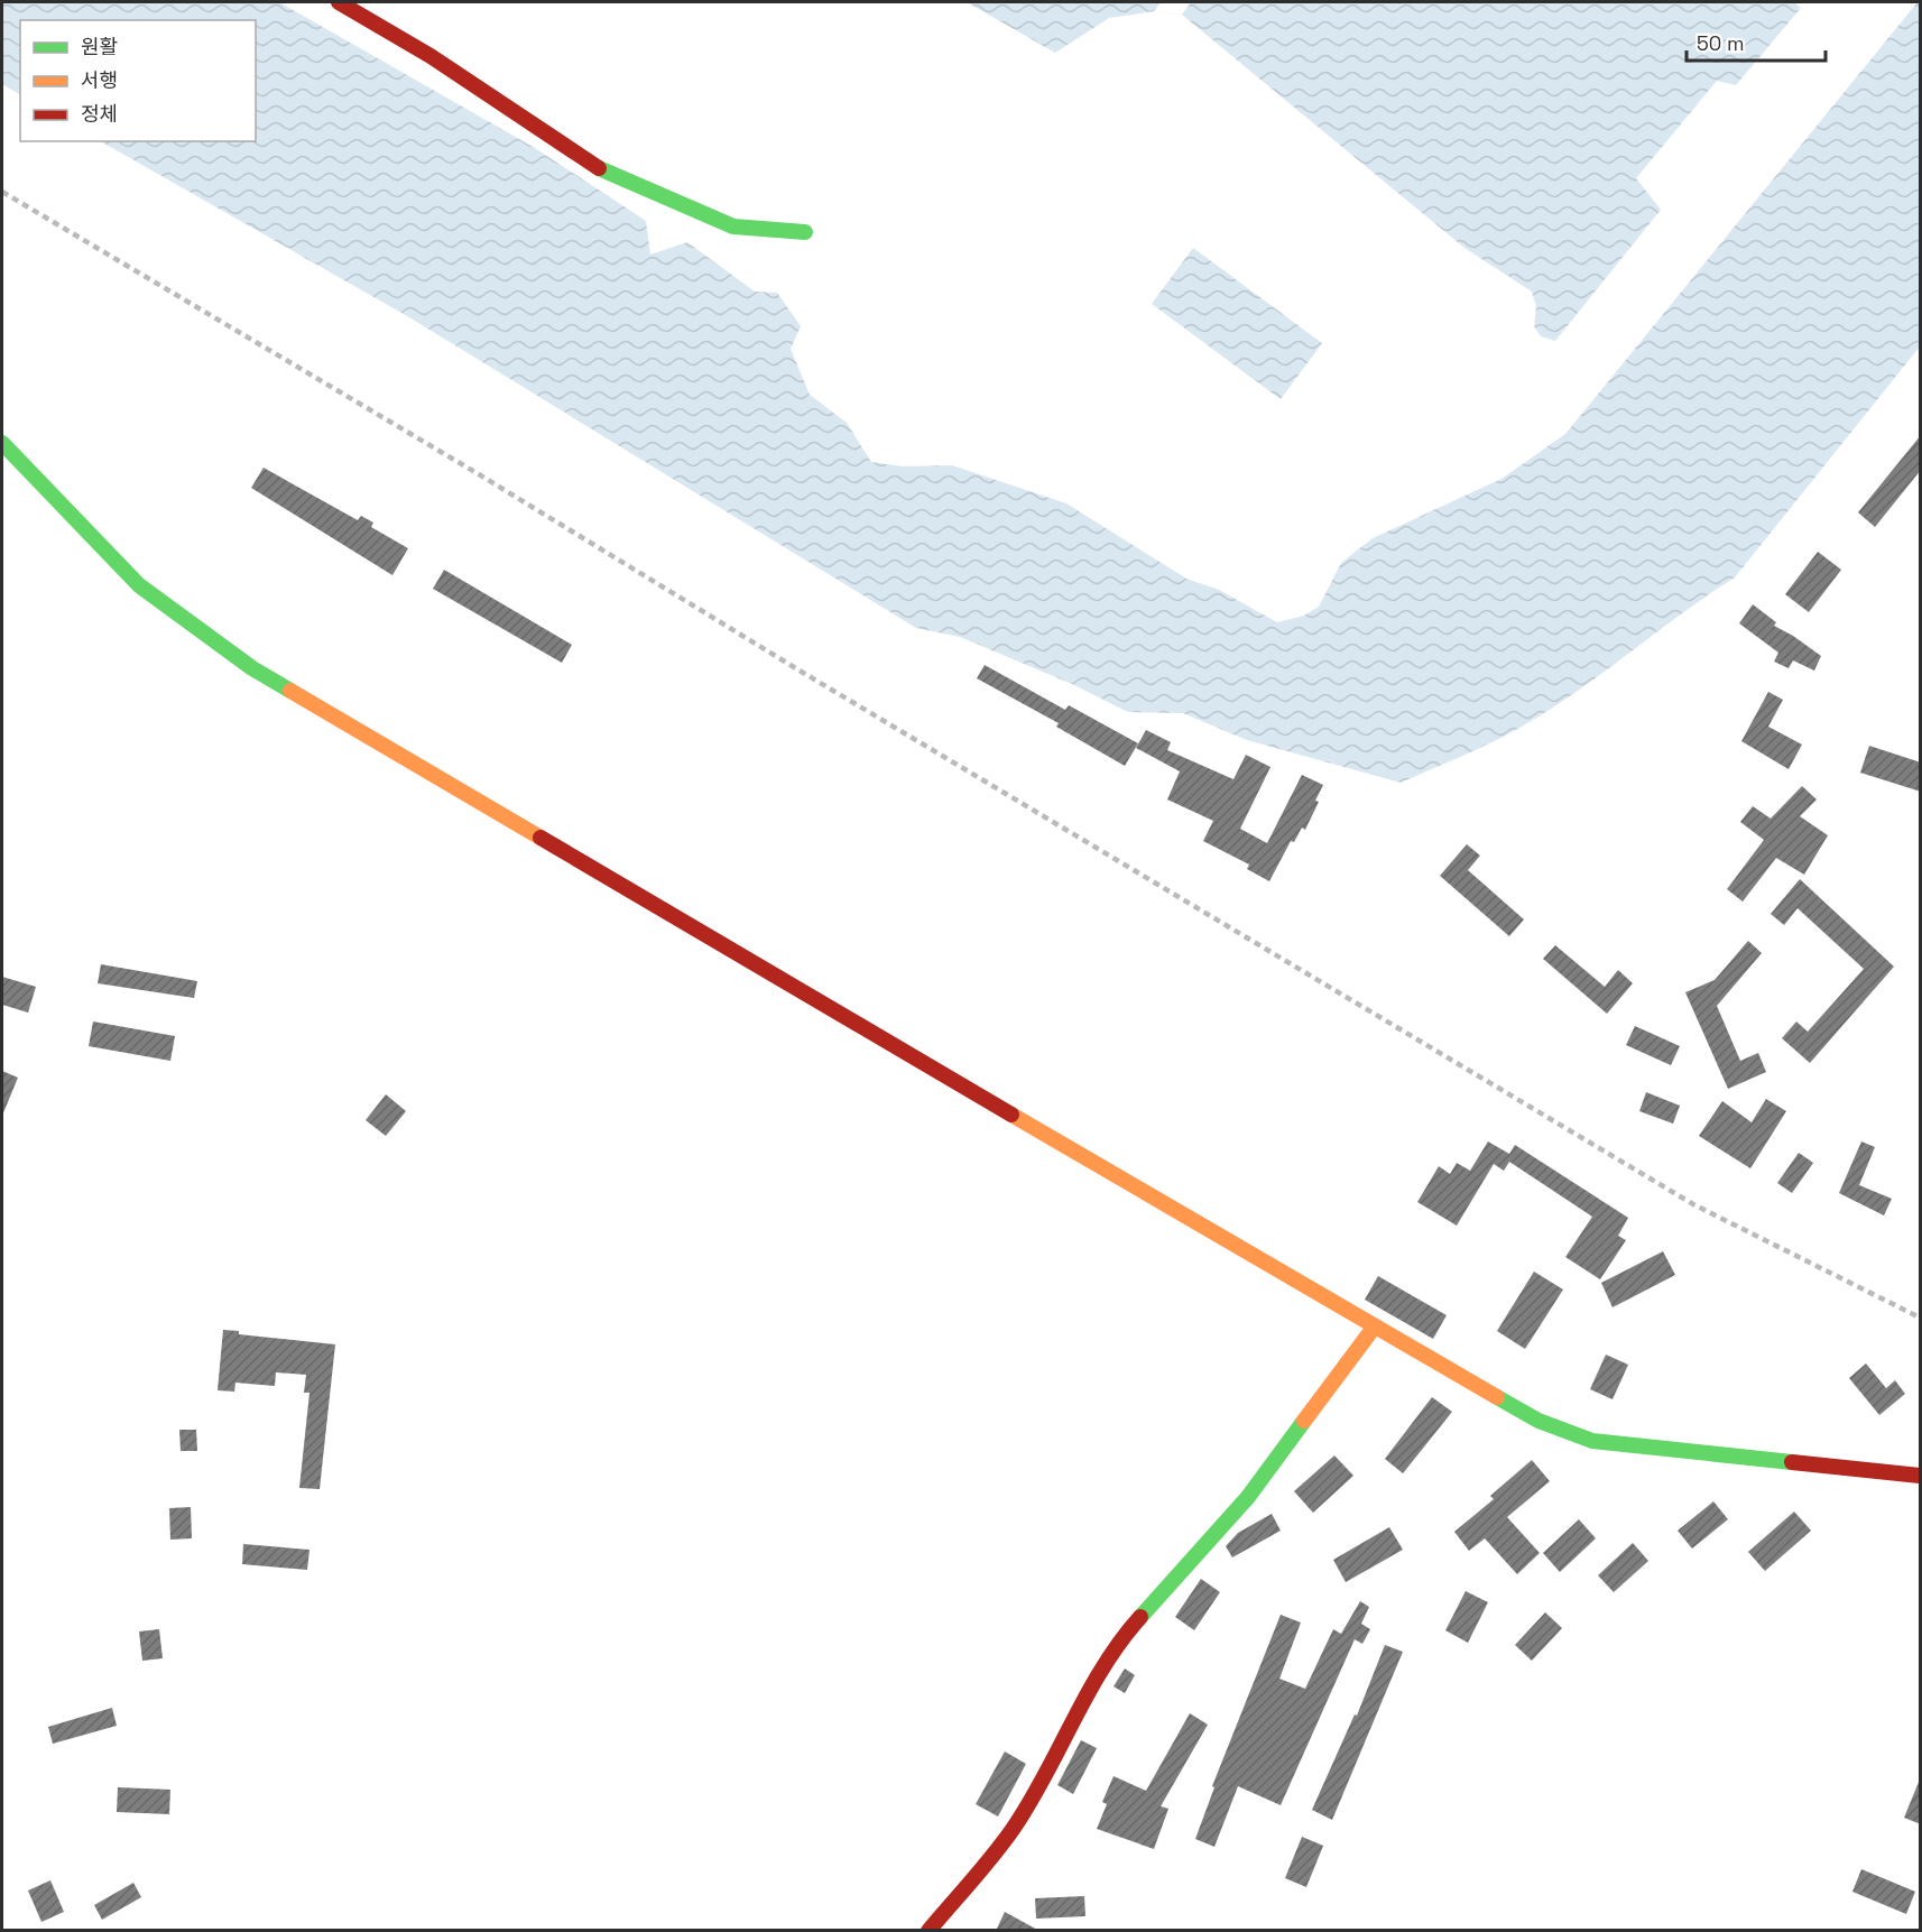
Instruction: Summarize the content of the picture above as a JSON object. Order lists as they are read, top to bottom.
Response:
{
  "legend": ["원활", "서행", "정체"],
  "scale_bar": "50 m"
}
